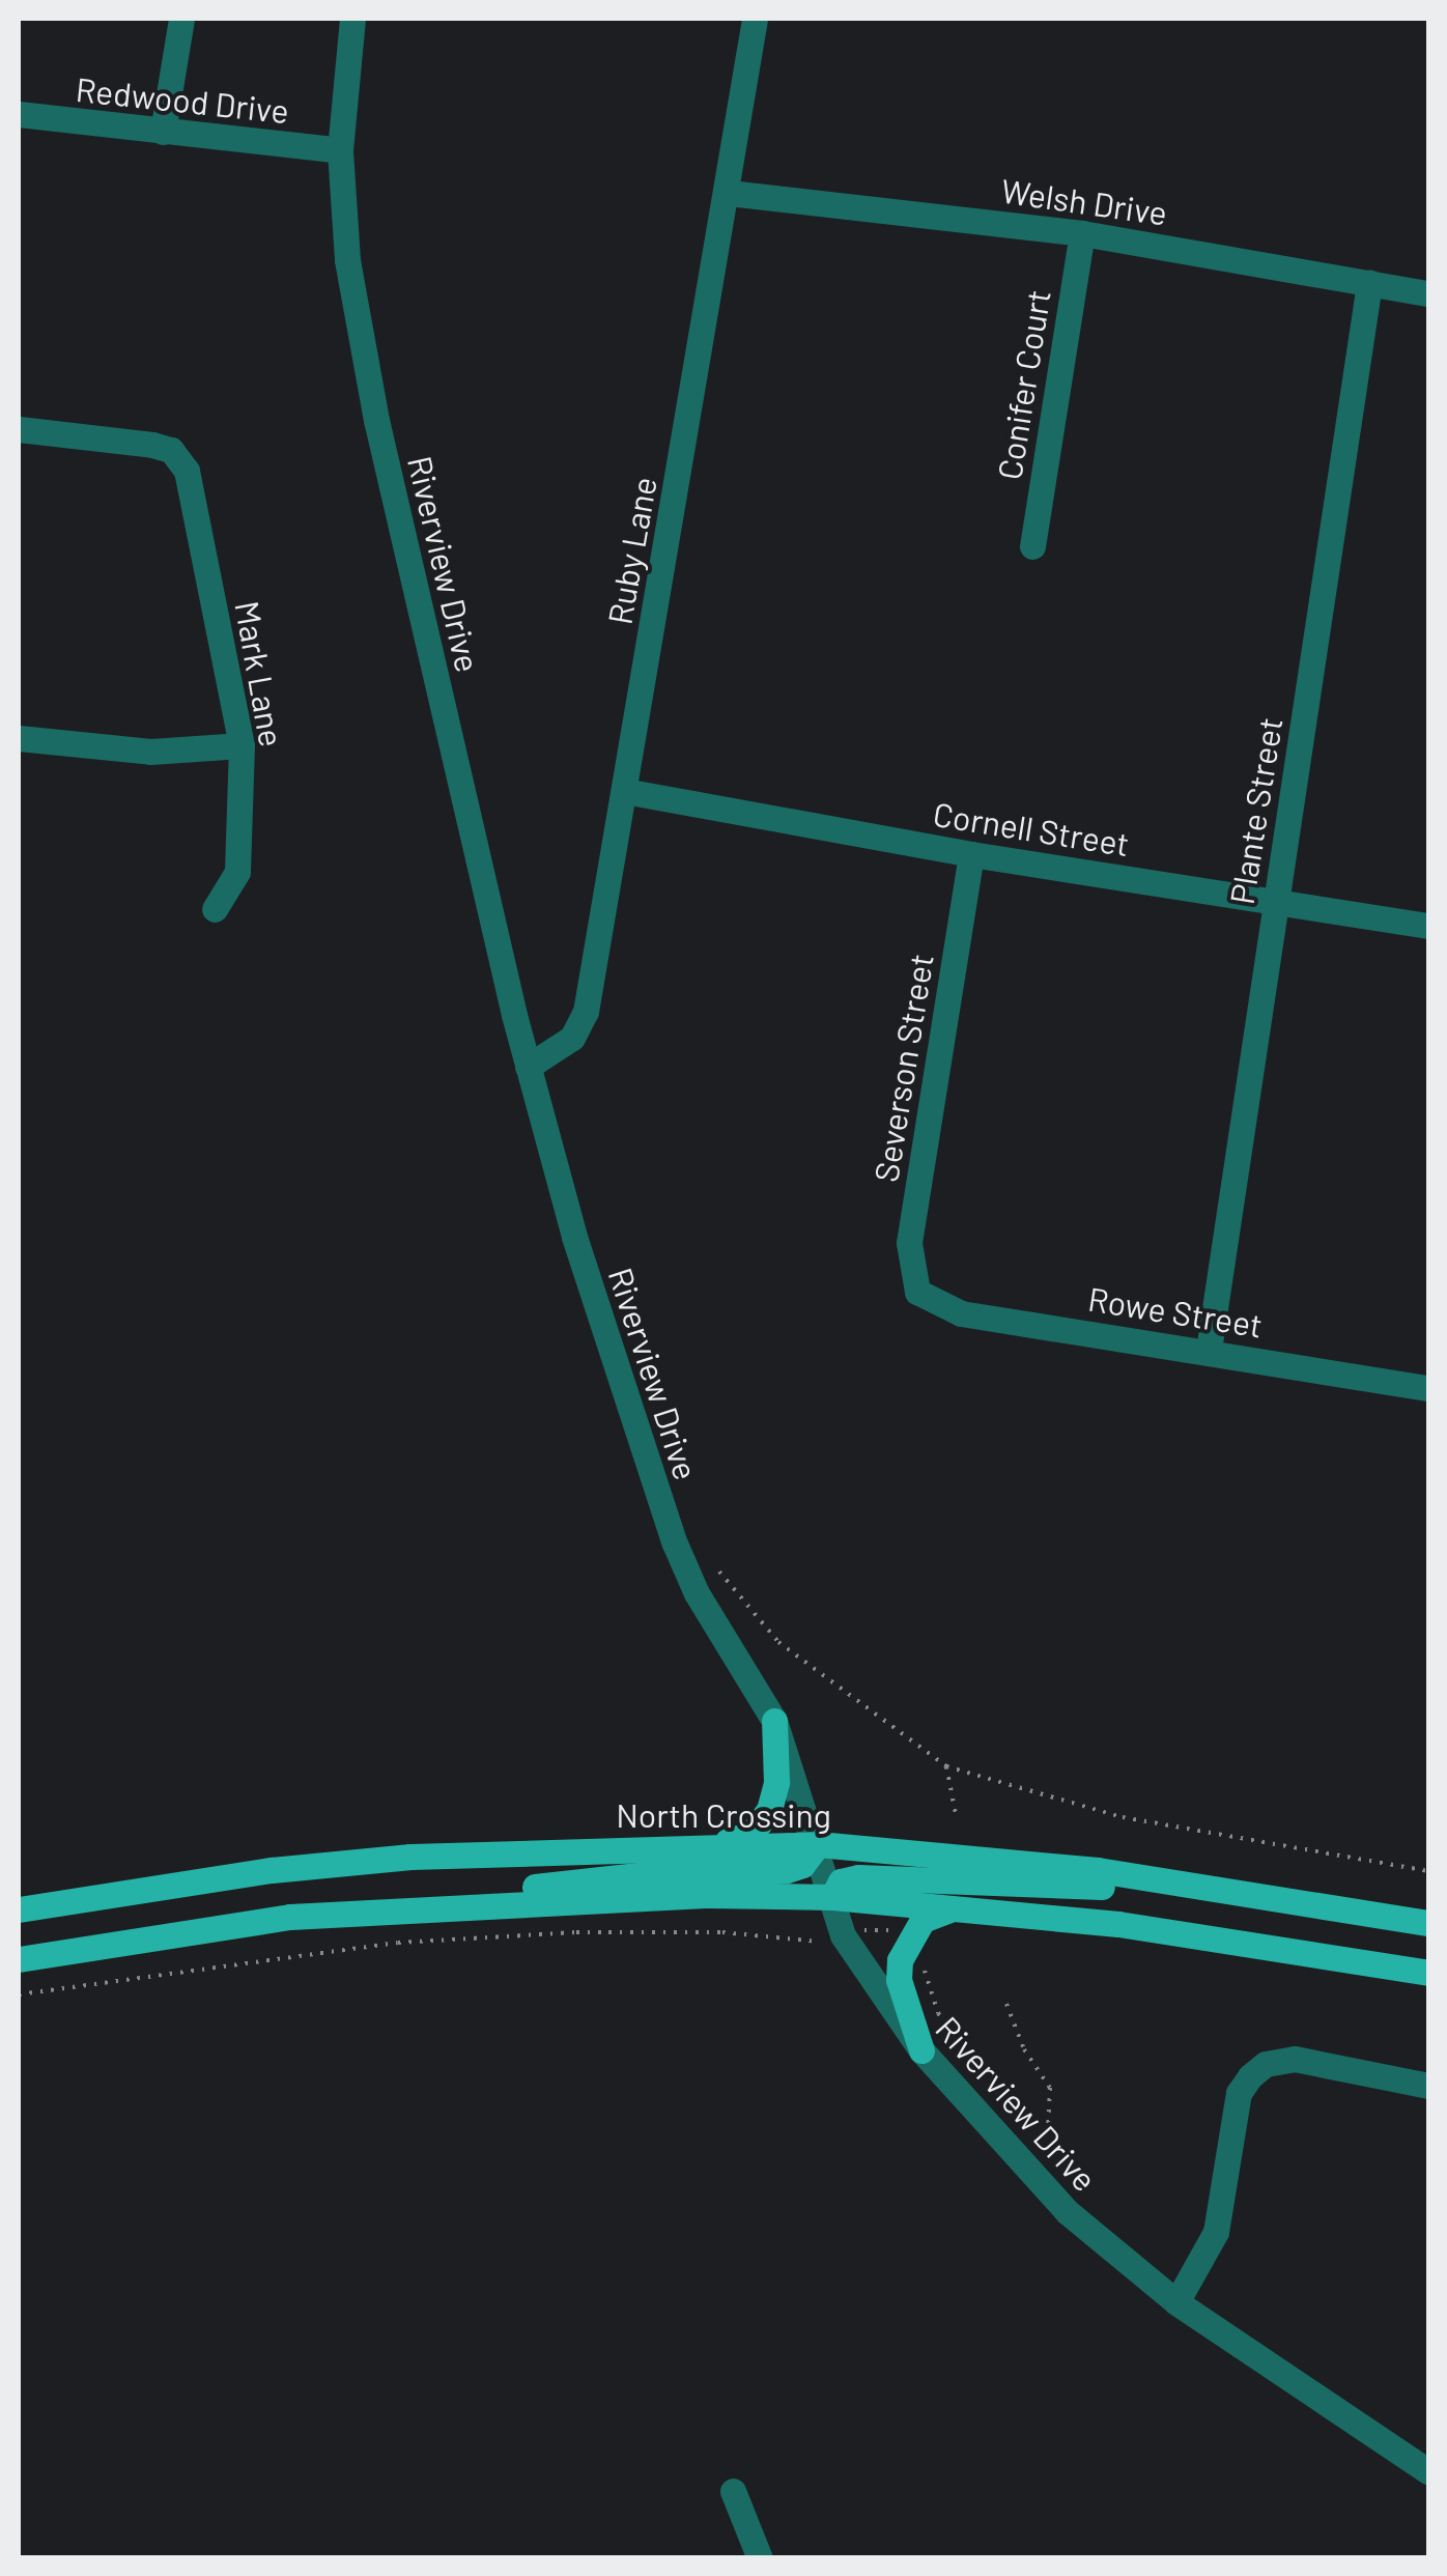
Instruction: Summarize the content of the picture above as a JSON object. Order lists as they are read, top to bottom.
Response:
{
  "streets": {
    "main road": ["North Crossing"],
    "street": [
      "Redwood Drive",
      "Welsh Drive",
      "Conifer Court",
      "Ruby Lane",
      "Riverview Drive",
      "Mark Lane",
      "Plante Street",
      "Cornell Street",
      "Severson Street",
      "Rowe Street"
    ]
  },
  "crossings": [
    ["Redwood Drive", "Riverview Drive"],
    ["Welsh Drive", "Conifer Court"],
    ["Welsh Drive", "Ruby Lane"],
    ["Welsh Drive", "Plante Street"],
    ["Ruby Lane", "Riverview Drive"],
    ["Ruby Lane", "Cornell Street"],
    ["Riverview Drive", "North Crossing"],
    ["Plante Street", "Cornell Street"],
    ["Plante Street", "Rowe Street"],
    ["Cornell Street", "Severson Street"],
    ["Severson Street", "Rowe Street"]
  ]
}
